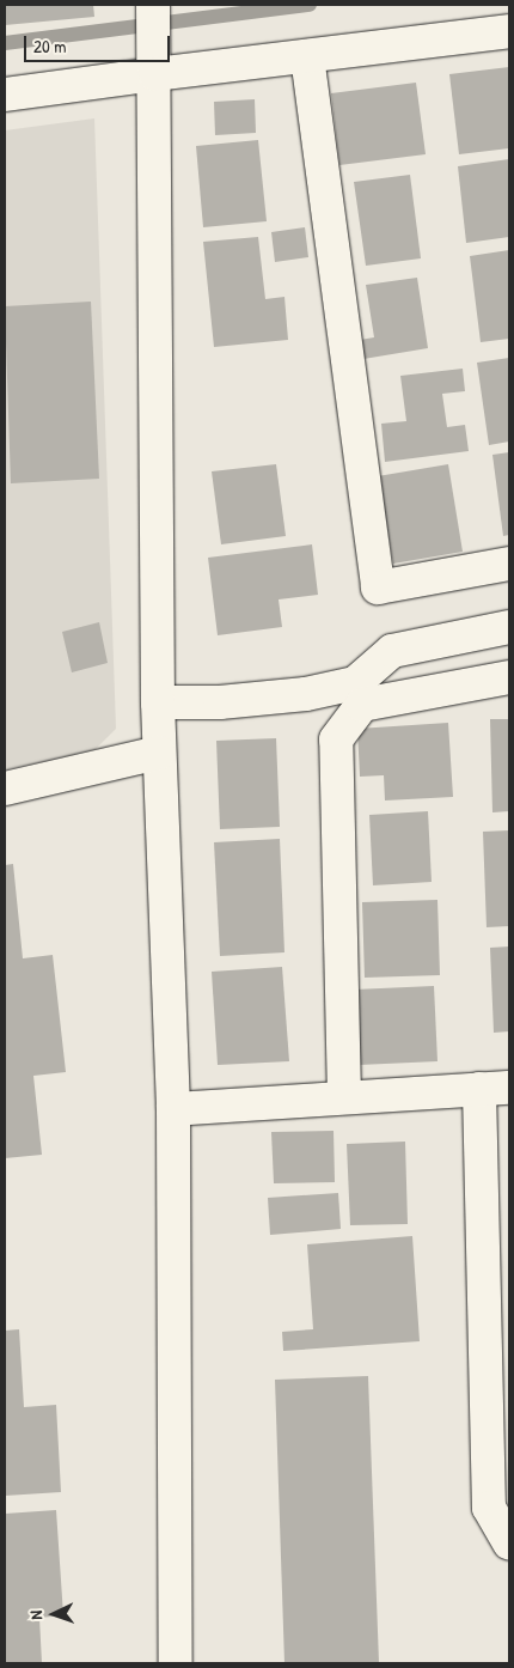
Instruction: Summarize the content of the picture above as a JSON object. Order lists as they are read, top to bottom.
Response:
{
  "scale_bar": "20 m",
  "north": "left"
}
